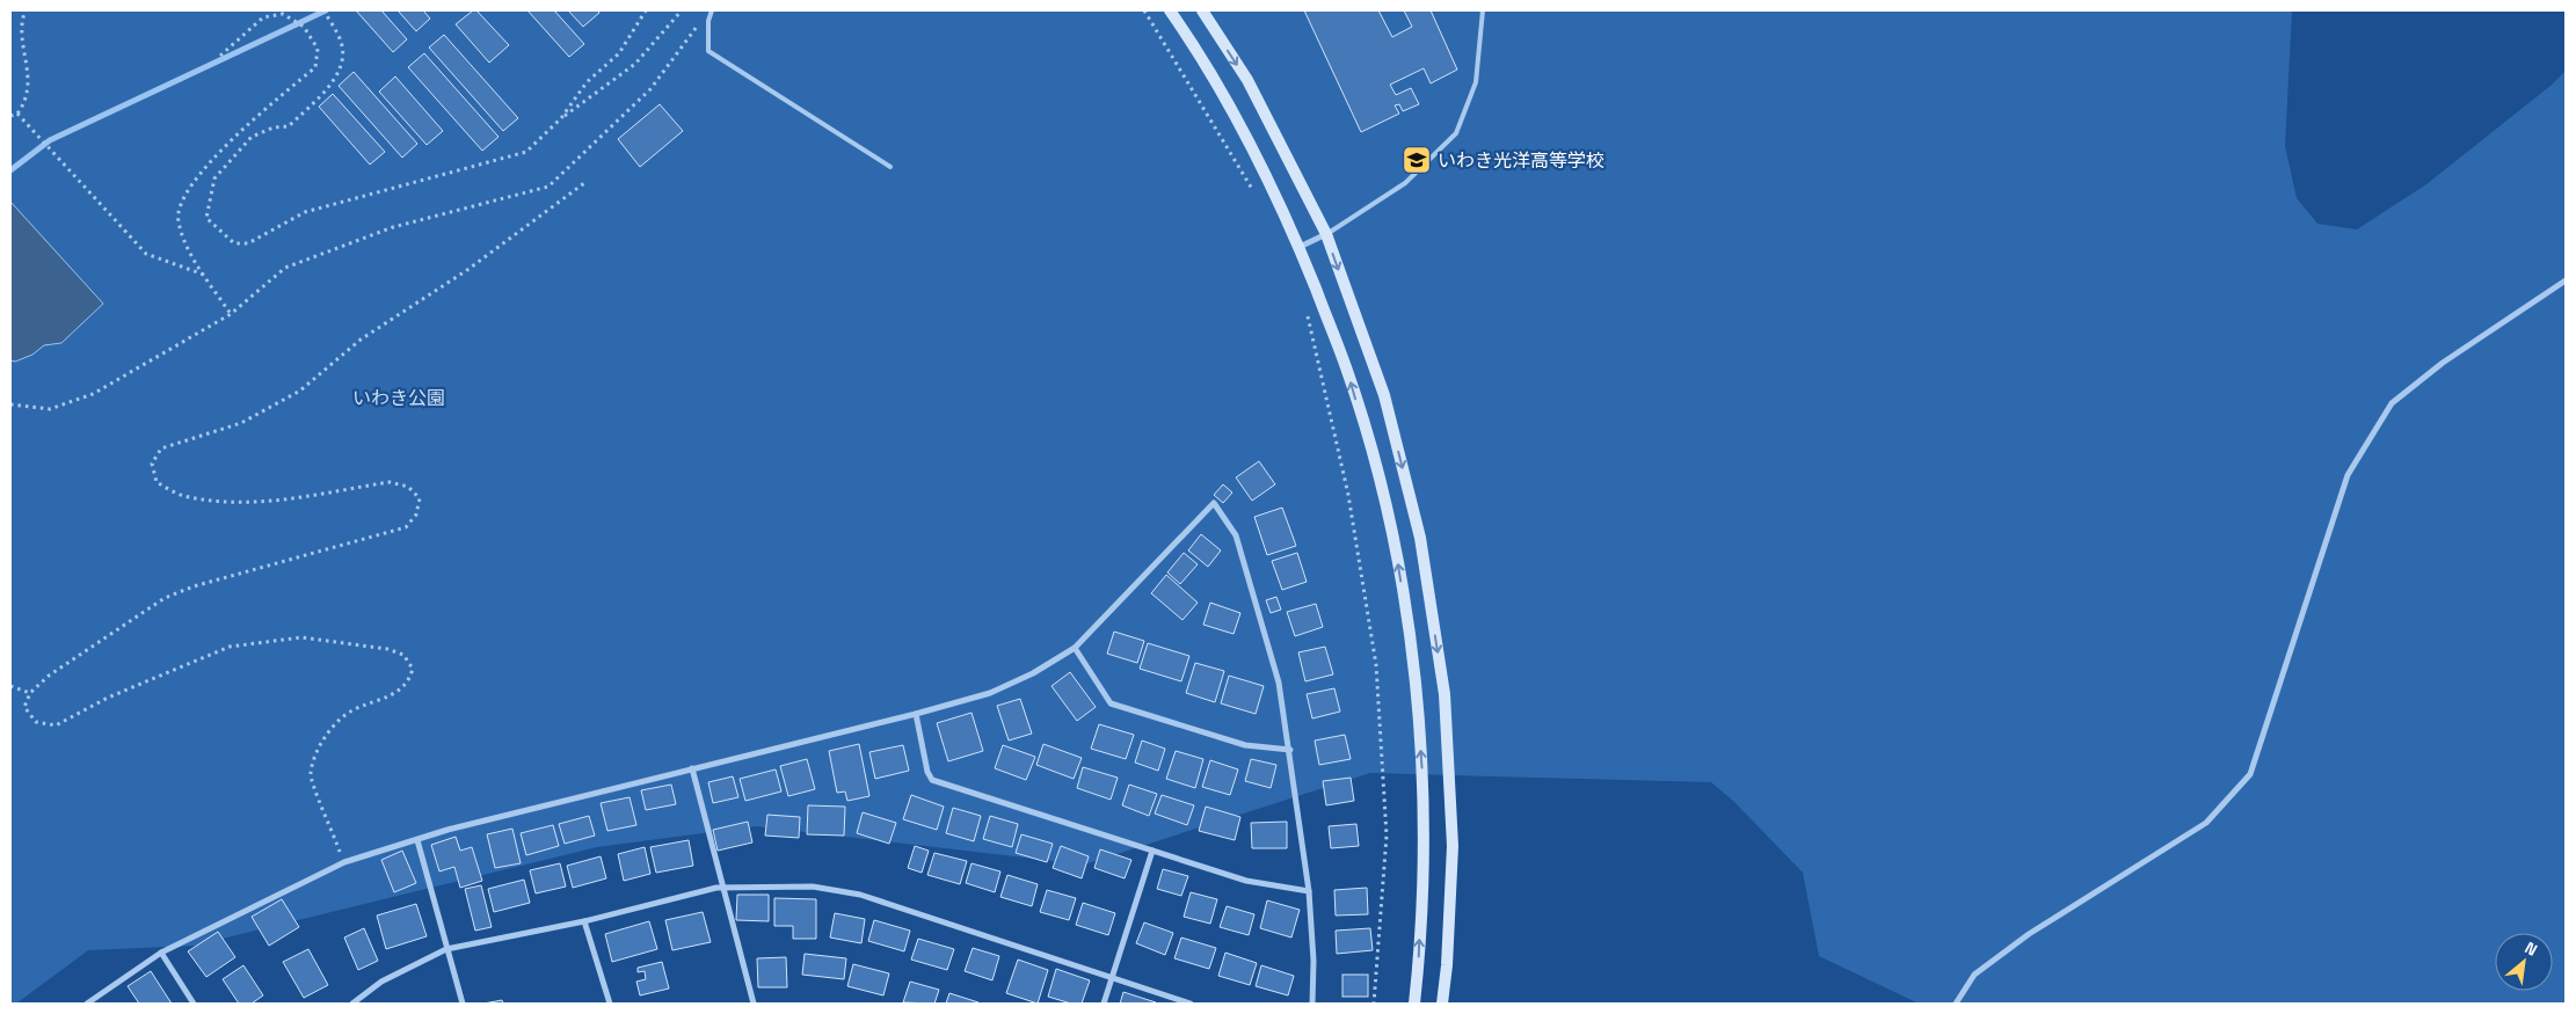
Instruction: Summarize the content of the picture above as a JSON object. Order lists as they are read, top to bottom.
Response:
{
  "parks": ["いわき公園"],
  "places": {
    "school or university": ["いわき光洋高等学校"]
  },
  "north": "top right"
}
